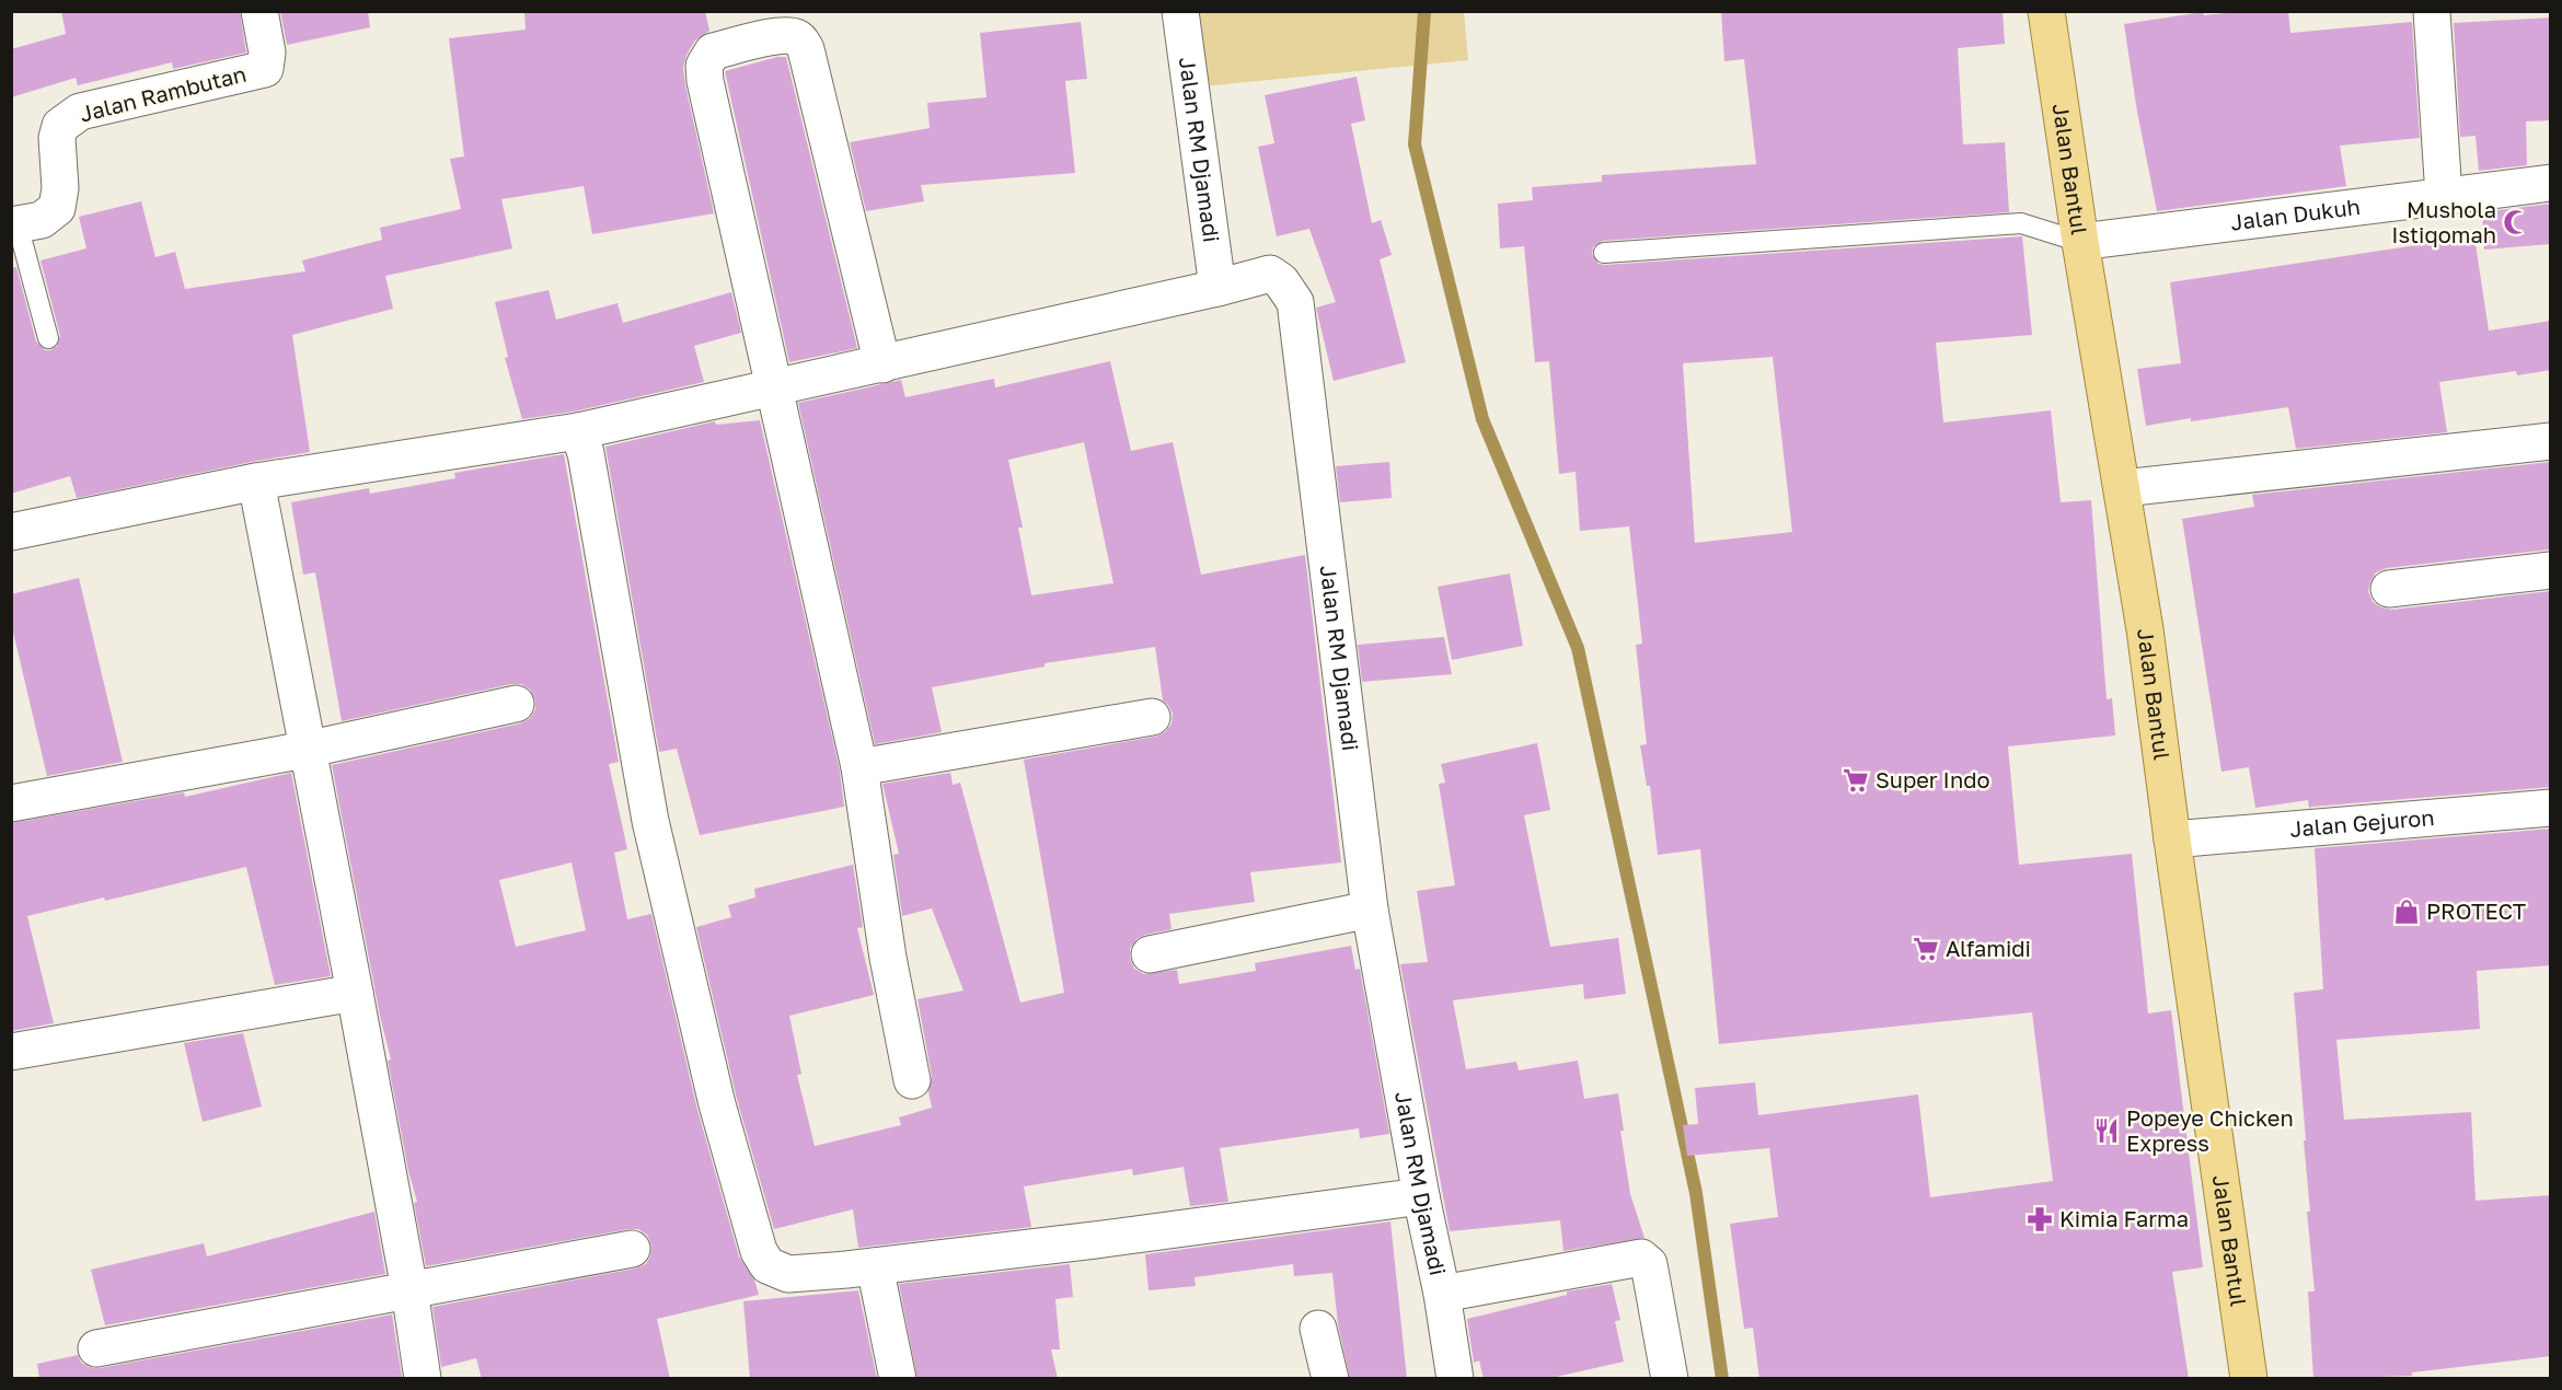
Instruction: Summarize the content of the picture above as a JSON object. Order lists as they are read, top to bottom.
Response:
{
  "streets": {
    "main road": ["Jalan Bantul"],
    "street": [
      "Jalan Rambutan",
      "Jalan RM Djamadi",
      "Jalan Dukuh",
      "Jalan Gejuron"
    ]
  },
  "crossings": [
    ["Jalan Bantul", "Jalan Dukuh"],
    ["Jalan Bantul", "Jalan Gejuron"]
  ],
  "places": {
    "mosque": ["Mushola Istiqomah"],
    "supermarket": ["Super Indo", "Alfamidi"],
    "shop": ["PROTECT"],
    "restaurant": ["Popeye Chicken Express"],
    "pharmacy": ["Kimia Farma"]
  }
}
